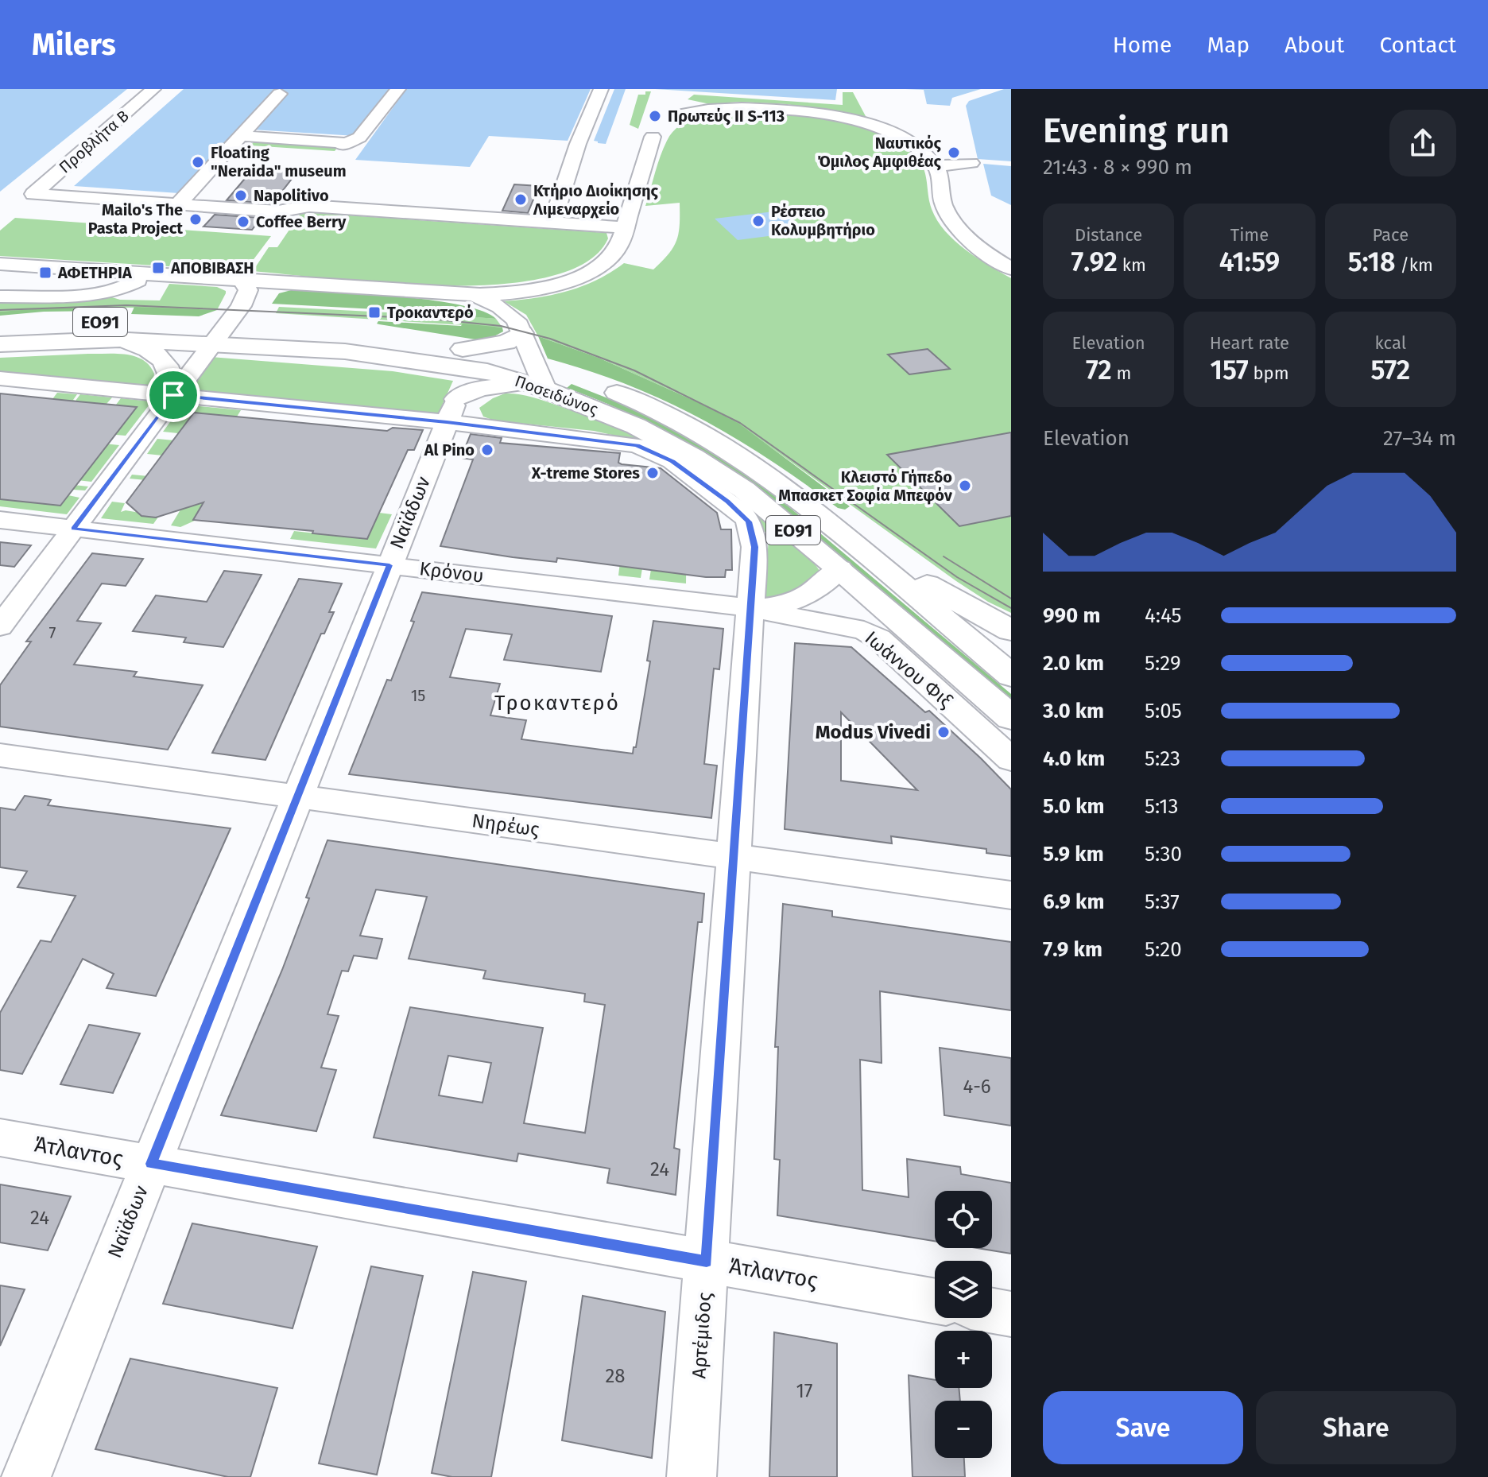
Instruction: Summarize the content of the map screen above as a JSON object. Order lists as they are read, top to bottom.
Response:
{
  "streets": {
    "highway": ["ΕΟ91", "Ποσειδώνος"],
    "street": [
      "Προβλήτα Β",
      "Ναϊάδων",
      "Κρόνου",
      "Ιωάννου Φιξ",
      "Νηρέως",
      "Άτλαντος",
      "Αρτέμιδος"
    ]
  },
  "crossings": [
    ["Ποσειδώνος", "Ναϊάδων"],
    ["Ποσειδώνος", "Αρτέμιδος"],
    ["Ναϊάδων", "Κρόνου"],
    ["Ναϊάδων", "Νηρέως"],
    ["Ναϊάδων", "Άτλαντος"],
    ["Κρόνου", "Ιωάννου Φιξ"],
    ["Κρόνου", "Αρτέμιδος"],
    ["Ιωάννου Φιξ", "Αρτέμιδος"],
    ["Νηρέως", "Αρτέμιδος"],
    ["Άτλαντος", "Αρτέμιδος"]
  ],
  "districts": ["Τροκαντερό"],
  "places": {
    "other": [
      "Πρωτεύς ΙΙ S-113",
      "Ναυτικός Όμιλος Αμφιθέας",
      "Floating \"Neraida\" museum",
      "Napolitivo",
      "Κτήριο Διοίκησης Λιμεναρχείο",
      "Mailo's The Pasta Project",
      "Ρέστειο Κολυμβητήριο",
      "Coffee Berry",
      "Al Pino",
      "X-treme Stores",
      "Κλειστό Γήπεδο Μπασκετ Σοφία Μπεφόν",
      "Modus Vivedi"
    ],
    "transit": ["ΑΠΟΒΙΒΑΣΗ", "ΑΦΕΤΗΡΙΑ", "Τροκαντερό"]
  },
  "house_numbers": [
    "7",
    "15",
    "4-6",
    "24",
    "24",
    "28",
    "17"
  ],
  "page": {
    "header": "Milers",
    "nav": [
      "Home",
      "Map",
      "About",
      "Contact"
    ],
    "heading": ["Evening run", "21:43 · 8 × 990 m"],
    "stats": [
      ["Distance", "7.92 km"],
      ["Time", "41:59"],
      ["Pace", "5:18 /km"],
      ["Elevation", "72 m"],
      ["Heart rate", "157 bpm"],
      ["kcal", "572"]
    ],
    "chart": ["Elevation", "27–34 m"],
    "list": [
      {
        "name": "990 m",
        "note": "4:45"
      },
      {
        "name": "2.0 km",
        "note": "5:29"
      },
      {
        "name": "3.0 km",
        "note": "5:05"
      },
      {
        "name": "4.0 km",
        "note": "5:23"
      },
      {
        "name": "5.0 km",
        "note": "5:13"
      },
      {
        "name": "5.9 km",
        "note": "5:30"
      },
      {
        "name": "6.9 km",
        "note": "5:37"
      },
      {
        "name": "7.9 km",
        "note": "5:20"
      }
    ],
    "map_buttons": ["+", "−"],
    "buttons": ["Save", "Share"]
  }
}
